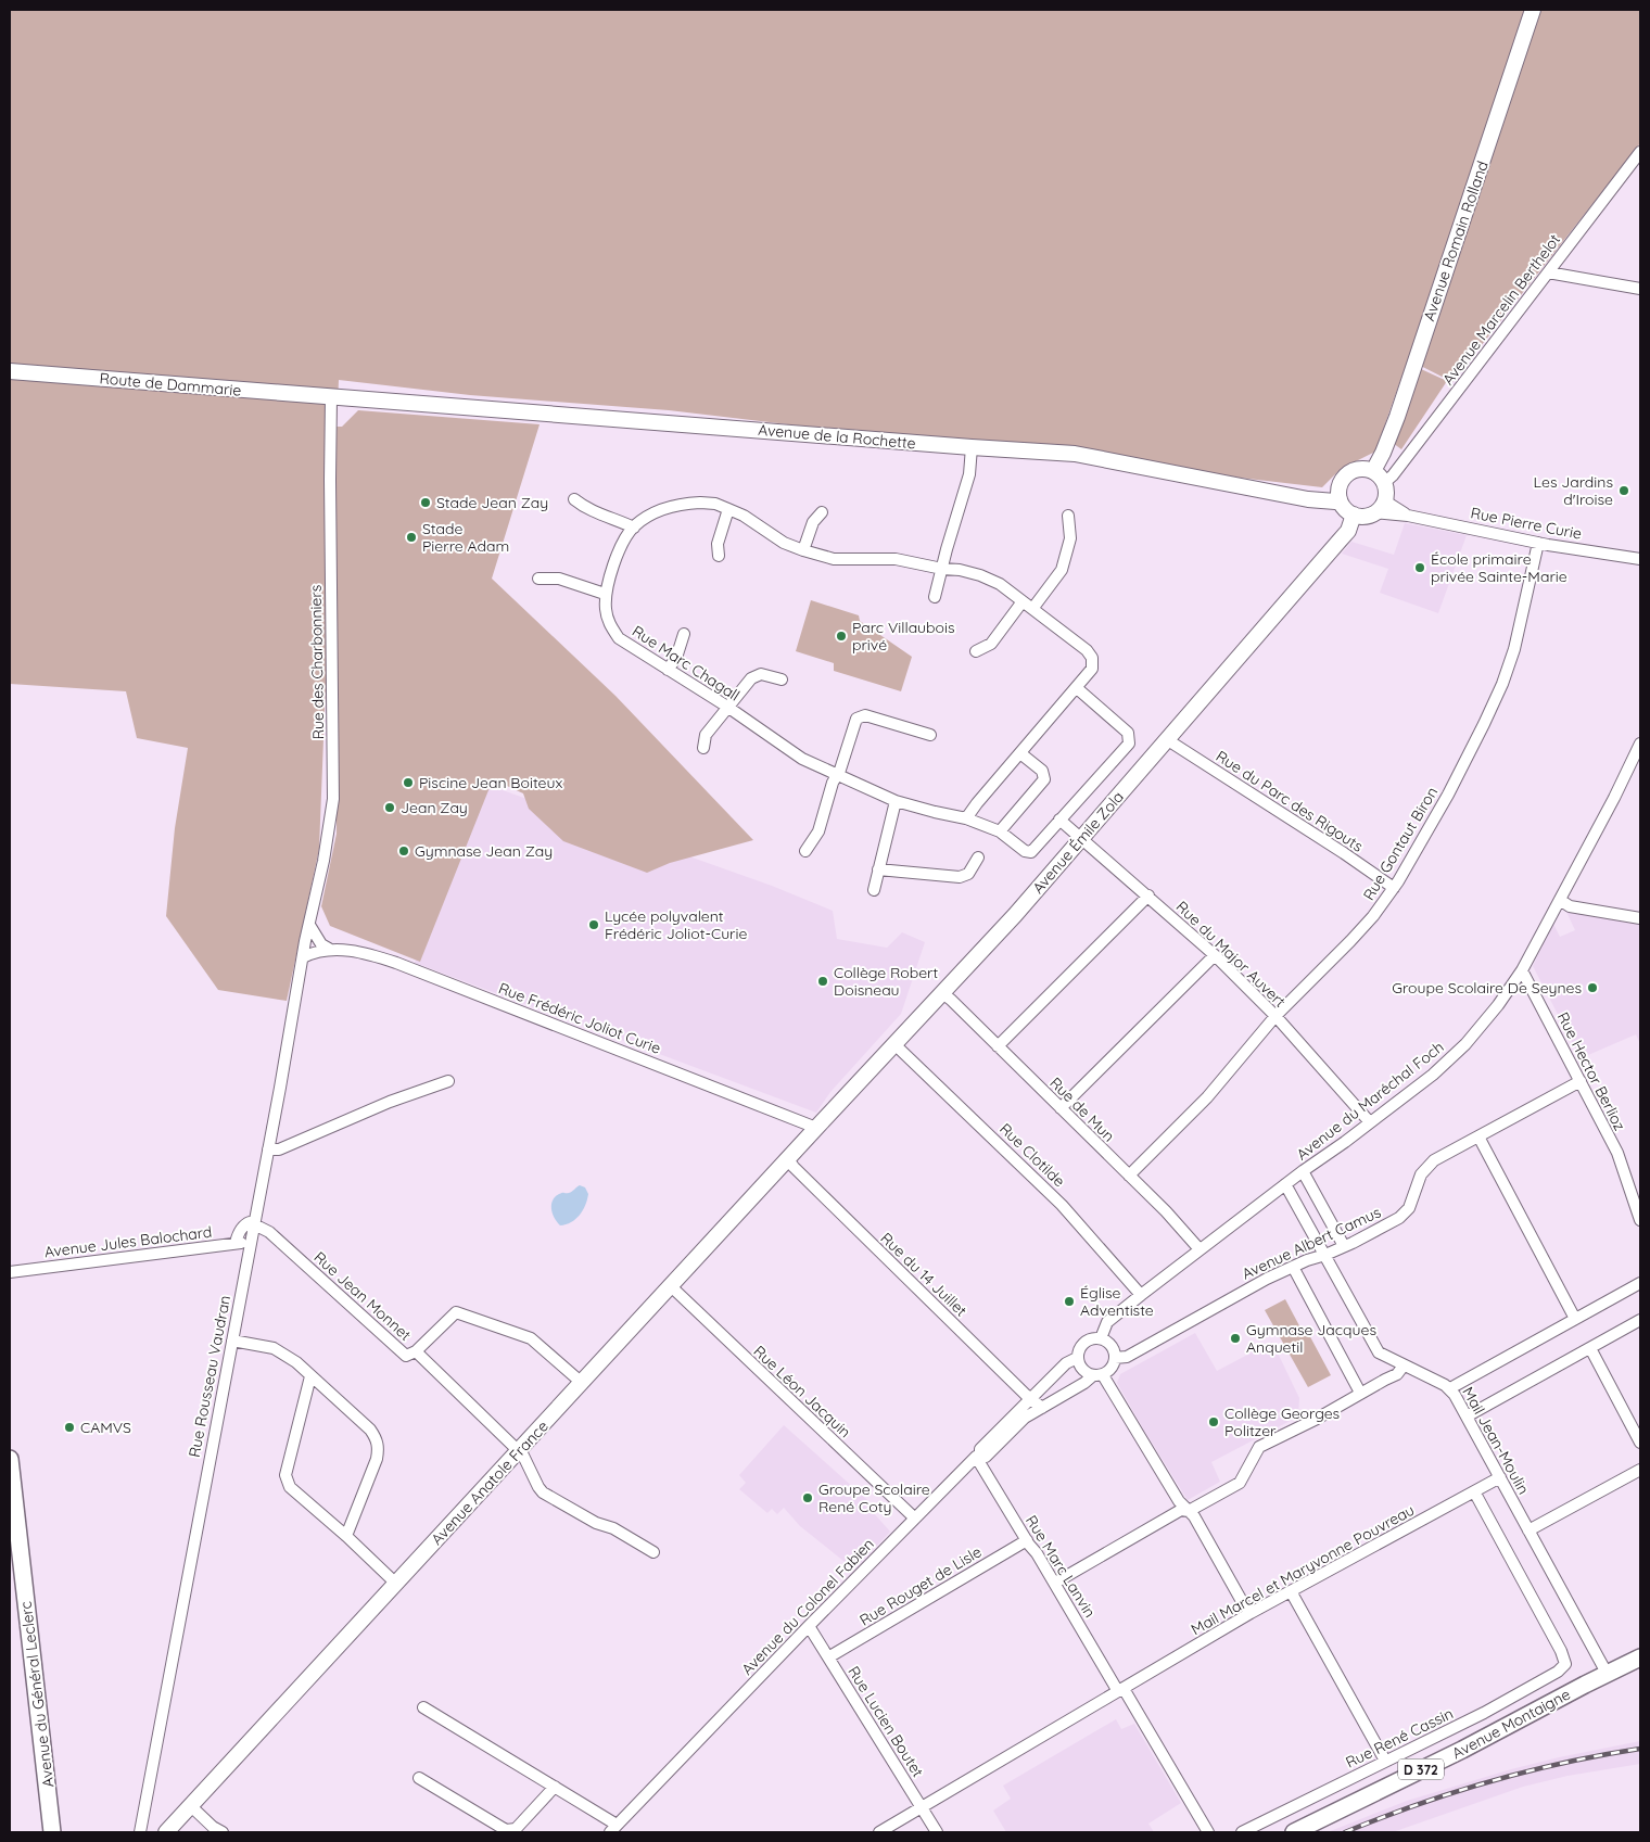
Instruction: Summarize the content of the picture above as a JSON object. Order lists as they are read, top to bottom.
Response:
{
  "streets": {
    "main road": [
      "Avenue Romain Rolland",
      "Route de Dammarie",
      "Avenue de la Rochette",
      "Avenue Émile Zola",
      "Avenue Anatole France",
      "Avenue du Général Leclerc",
      "Avenue Montaigne",
      "D 372"
    ],
    "street": [
      "Avenue Marcelin Berthelot",
      "Rue Pierre Curie",
      "Rue des Charbonniers",
      "Rue Marc Chagall",
      "Rue du Parc des Rigouts",
      "Rue Gontaut Biron",
      "Rue du Major Auvert",
      "Rue Frédéric Joliot Curie",
      "Rue Hector Berlioz",
      "Avenue du Maréchal Foch",
      "Rue de Mun",
      "Rue Clotilde",
      "Avenue Jules Balochard",
      "Avenue Albert Camus",
      "Rue du 14 Juillet",
      "Rue Jean Monnet",
      "Rue Rousseau Vaudran",
      "Rue Léon Jacquin",
      "Mail Jean-Moulin",
      "Rue Marc Lanvin",
      "Mail Marcel et Maryvonne Pouvreau",
      "Rue Rouget de Lisle",
      "Avenue du Colonel Fabien",
      "Rue Lucien Boutet",
      "Rue René Cassin"
    ]
  },
  "crossings": [
    ["Avenue Romain Rolland", "Avenue Marcelin Berthelot"],
    ["Avenue Romain Rolland", "Avenue de la Rochette"],
    ["Avenue Romain Rolland", "Rue Pierre Curie"],
    ["Avenue Romain Rolland", "Avenue Émile Zola"],
    ["Avenue Marcelin Berthelot", "Avenue de la Rochette"],
    ["Avenue Marcelin Berthelot", "Rue Pierre Curie"],
    ["Avenue Marcelin Berthelot", "Avenue Émile Zola"],
    ["Route de Dammarie", "Avenue de la Rochette"],
    ["Route de Dammarie", "Rue des Charbonniers"],
    ["Avenue de la Rochette", "Rue Pierre Curie"],
    ["Avenue de la Rochette", "Rue des Charbonniers"],
    ["Avenue de la Rochette", "Avenue Émile Zola"],
    ["Rue Pierre Curie", "Avenue Émile Zola"],
    ["Rue Pierre Curie", "Rue Gontaut Biron"],
    ["Rue des Charbonniers", "Rue Rousseau Vaudran"],
    ["Rue Marc Chagall", "Rue du Major Auvert"],
    ["Rue du Parc des Rigouts", "Avenue Émile Zola"],
    ["Rue du Parc des Rigouts", "Rue Gontaut Biron"],
    ["Avenue Émile Zola", "Rue du Major Auvert"],
    ["Avenue Émile Zola", "Rue Frédéric Joliot Curie"],
    ["Avenue Émile Zola", "Rue de Mun"],
    ["Avenue Émile Zola", "Rue Clotilde"],
    ["Avenue Émile Zola", "Rue du 14 Juillet"],
    ["Avenue Émile Zola", "Avenue Anatole France"],
    ["Rue Gontaut Biron", "Rue du Major Auvert"],
    ["Rue Gontaut Biron", "Rue de Mun"],
    ["Rue du Major Auvert", "Avenue du Maréchal Foch"],
    ["Rue Frédéric Joliot Curie", "Rue Rousseau Vaudran"],
    ["Rue Hector Berlioz", "Avenue du Maréchal Foch"],
    ["Rue Hector Berlioz", "Avenue Albert Camus"],
    ["Avenue du Maréchal Foch", "Rue de Mun"],
    ["Avenue du Maréchal Foch", "Rue Clotilde"],
    ["Avenue du Maréchal Foch", "Avenue Albert Camus"],
    ["Avenue du Maréchal Foch", "Mail Jean-Moulin"],
    ["Avenue Jules Balochard", "Rue Rousseau Vaudran"],
    ["Avenue Albert Camus", "Mail Jean-Moulin"],
    ["Rue du 14 Juillet", "Avenue Anatole France"],
    ["Rue du 14 Juillet", "Avenue du Colonel Fabien"],
    ["Rue Jean Monnet", "Rue Rousseau Vaudran"],
    ["Rue Jean Monnet", "Avenue Anatole France"],
    ["Rue Léon Jacquin", "Avenue Anatole France"],
    ["Rue Léon Jacquin", "Avenue du Colonel Fabien"],
    ["Mail Jean-Moulin", "Mail Marcel et Maryvonne Pouvreau"],
    ["Mail Jean-Moulin", "Avenue Montaigne"],
    ["Rue Marc Lanvin", "Mail Marcel et Maryvonne Pouvreau"],
    ["Rue Marc Lanvin", "Rue Rouget de Lisle"],
    ["Rue Marc Lanvin", "Avenue du Colonel Fabien"],
    ["Mail Marcel et Maryvonne Pouvreau", "Rue Lucien Boutet"],
    ["Mail Marcel et Maryvonne Pouvreau", "Rue René Cassin"],
    ["Rue Rouget de Lisle", "Rue Lucien Boutet"],
    ["Avenue du Colonel Fabien", "Rue Lucien Boutet"]
  ],
  "places": [
    "Les Jardins d'Iroise",
    "Stade Jean Zay",
    "Stade Pierre Adam",
    "École primaire privée Sainte-Marie",
    "Parc Villaubois privé",
    "Piscine Jean Boiteux",
    "Jean Zay",
    "Gymnase Jean Zay",
    "Lycée polyvalent Frédéric Joliot-Curie",
    "Collège Robert Doisneau",
    "Groupe Scolaire De Seynes",
    "Église Adventiste",
    "Gymnase Jacques Anquetil",
    "Collège Georges Politzer",
    "CAMVS",
    "Groupe Scolaire René Coty"
  ]
}
